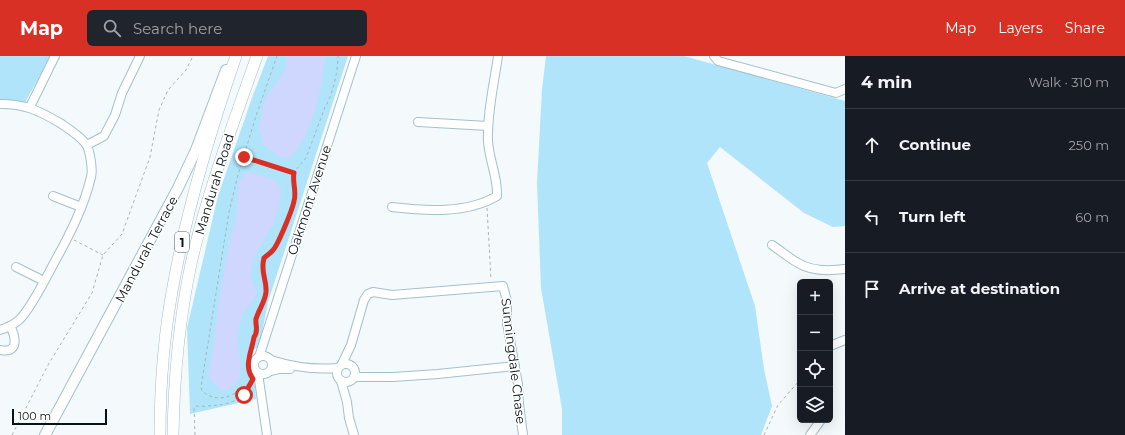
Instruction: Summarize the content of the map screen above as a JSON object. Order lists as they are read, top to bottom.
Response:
{
  "streets": {
    "highway": ["Mandurah Road", "1"],
    "main road": ["Mandurah Terrace"],
    "street": ["Oakmont Avenue", "Sunningdale Chase"]
  },
  "scale_bar": "100 m",
  "page": {
    "header": "Map",
    "search": "Search here",
    "nav": ["Map", "Layers", "Share"],
    "heading": ["4 min", "Walk · 310 m"],
    "list": [
      ["Continue", "250 m"],
      ["Turn left", "60 m"],
      "Arrive at destination"
    ],
    "map_buttons": ["+", "−"],
    "scale": "100 m"
  }
}
